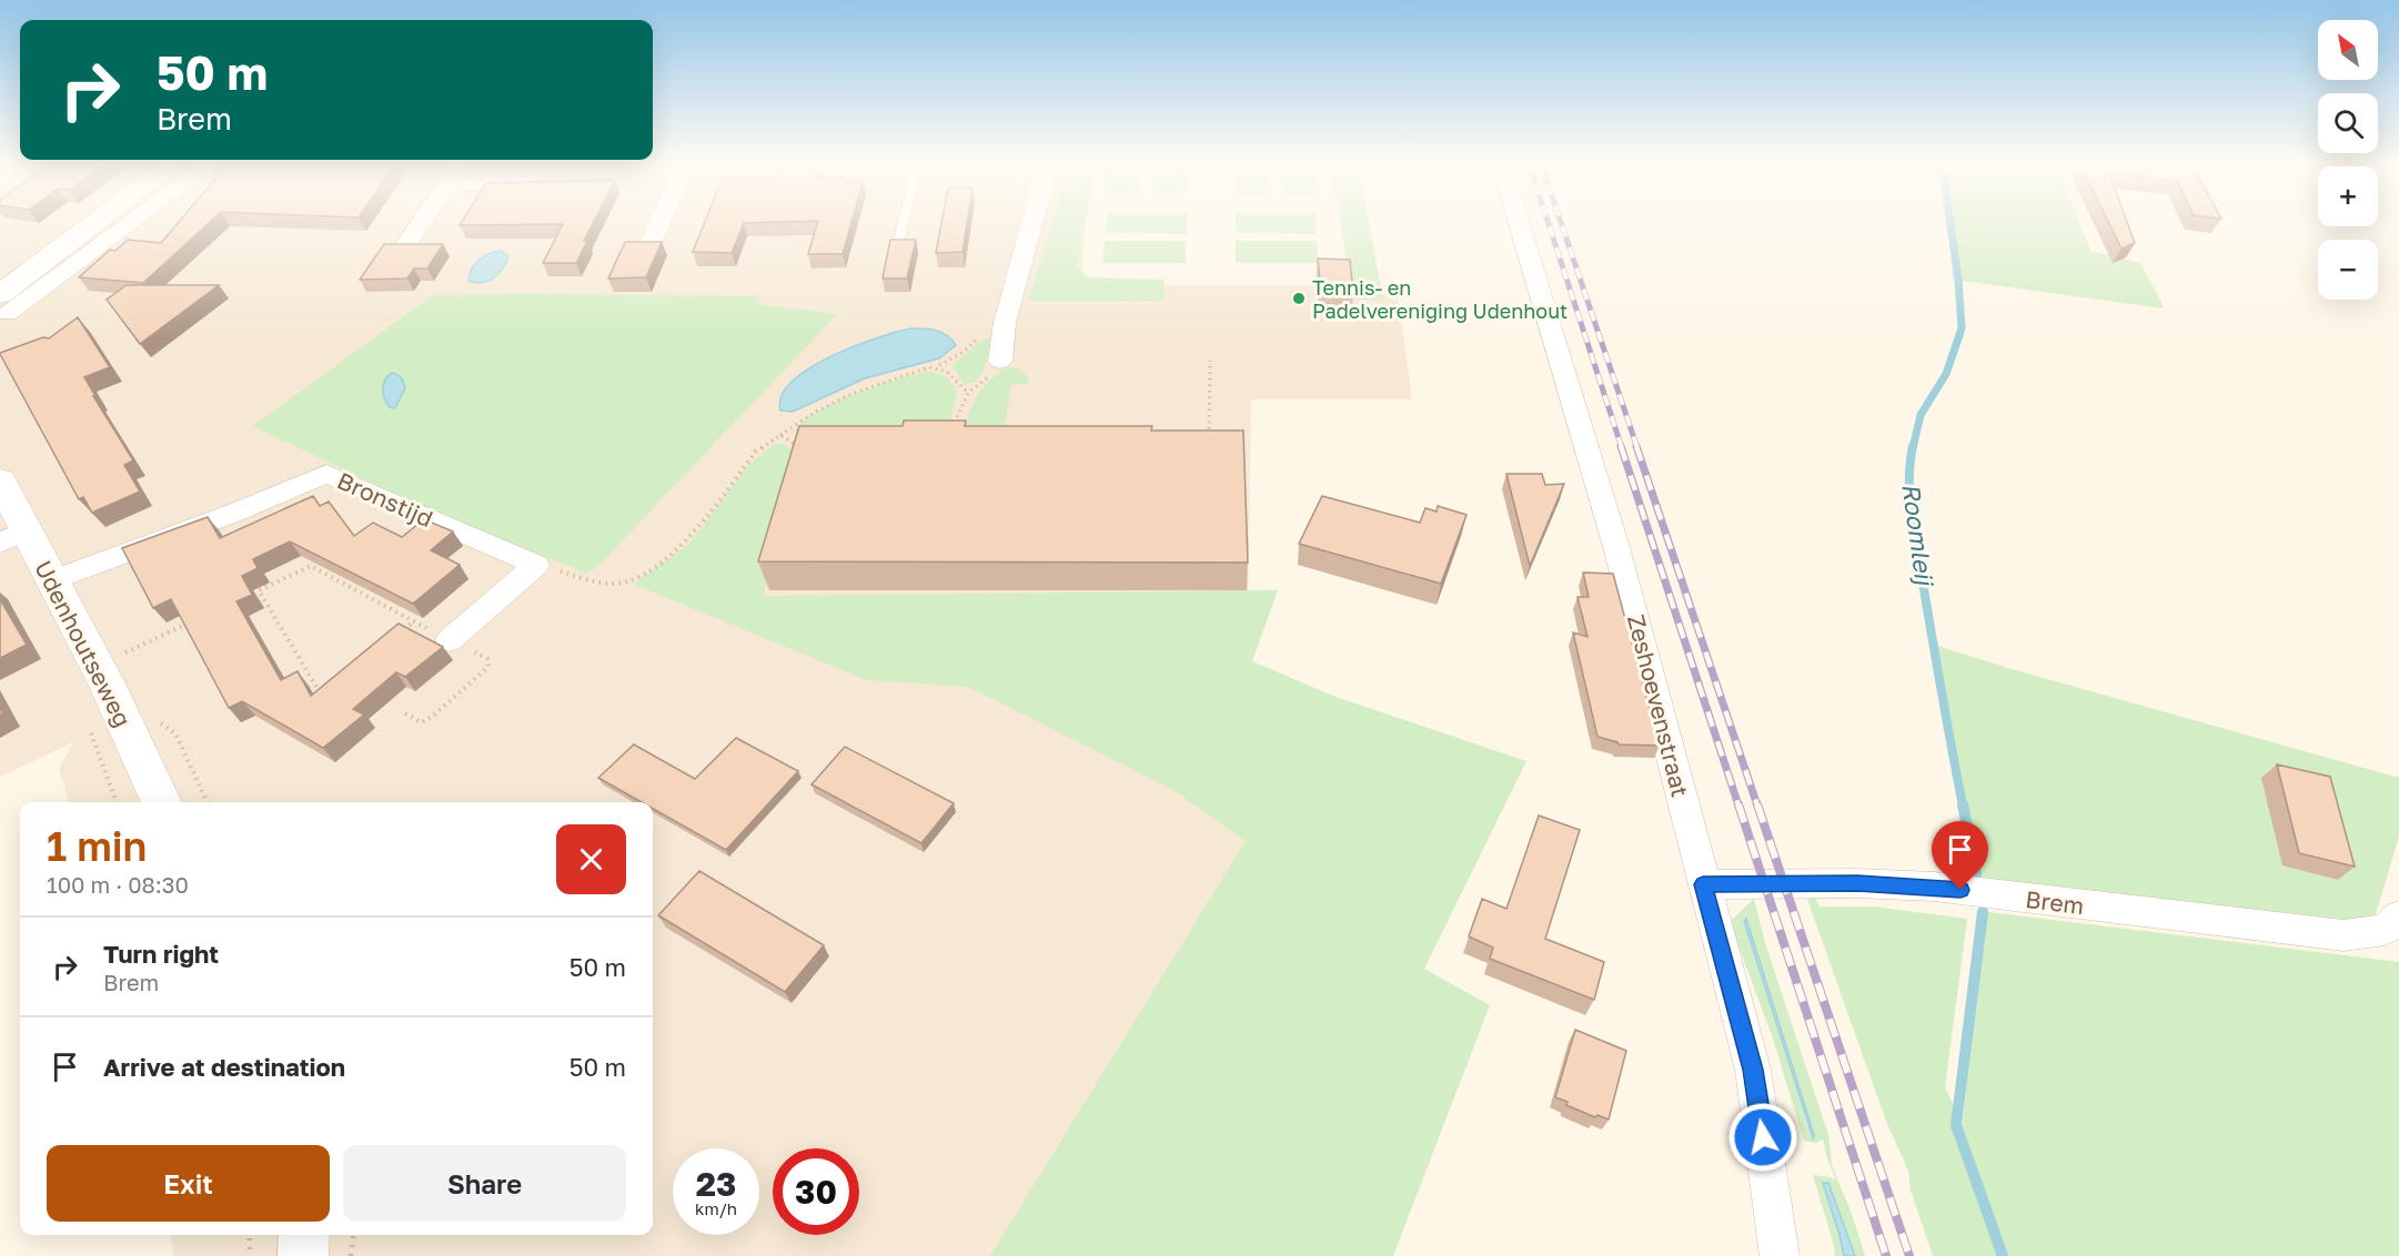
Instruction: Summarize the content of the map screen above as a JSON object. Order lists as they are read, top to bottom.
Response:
{
  "streets": {
    "street": [
      "Bronstijd",
      "Udenhoutseweg",
      "Zeshoevenstraat",
      "Brem"
    ]
  },
  "crossings": [
    ["Bronstijd", "Udenhoutseweg"],
    ["Zeshoevenstraat", "Brem"]
  ],
  "water": ["Roomleij"],
  "places": ["Tennis- en Padelvereniging Udenhout"],
  "north": "top left",
  "page": {
    "map_buttons": ["+", "−"],
    "turn": ["50 m", "Brem"],
    "heading": ["1 min", "100 m · 08:30"],
    "list": [
      {
        "name": "Turn right",
        "note": "Brem",
        "value": "50 m"
      },
      {
        "name": "Arrive at destination",
        "value": "50 m"
      }
    ],
    "buttons": ["Exit", "Share"],
    "speed": "23 km/h",
    "limit": "30"
  }
}
